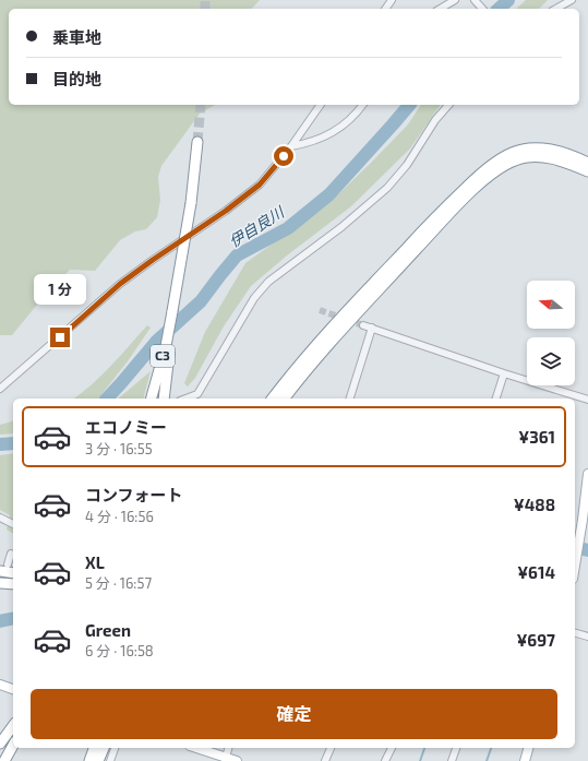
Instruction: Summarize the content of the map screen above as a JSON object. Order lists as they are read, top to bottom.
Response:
{
  "streets": {
    "highway": ["C3"]
  },
  "water": ["伊自良川"],
  "north": "left",
  "page": {
    "banner": ["乗車地", "目的地"],
    "bubble": "1 分",
    "list": [
      {
        "name": "エコノミー",
        "note": "3 分 · 16:55",
        "value": "¥361"
      },
      {
        "name": "コンフォート",
        "note": "4 分 · 16:56",
        "value": "¥488"
      },
      {
        "name": "XL",
        "note": "5 分 · 16:57",
        "value": "¥614"
      },
      {
        "name": "Green",
        "note": "6 分 · 16:58",
        "value": "¥697"
      }
    ],
    "buttons": "確定"
  }
}
